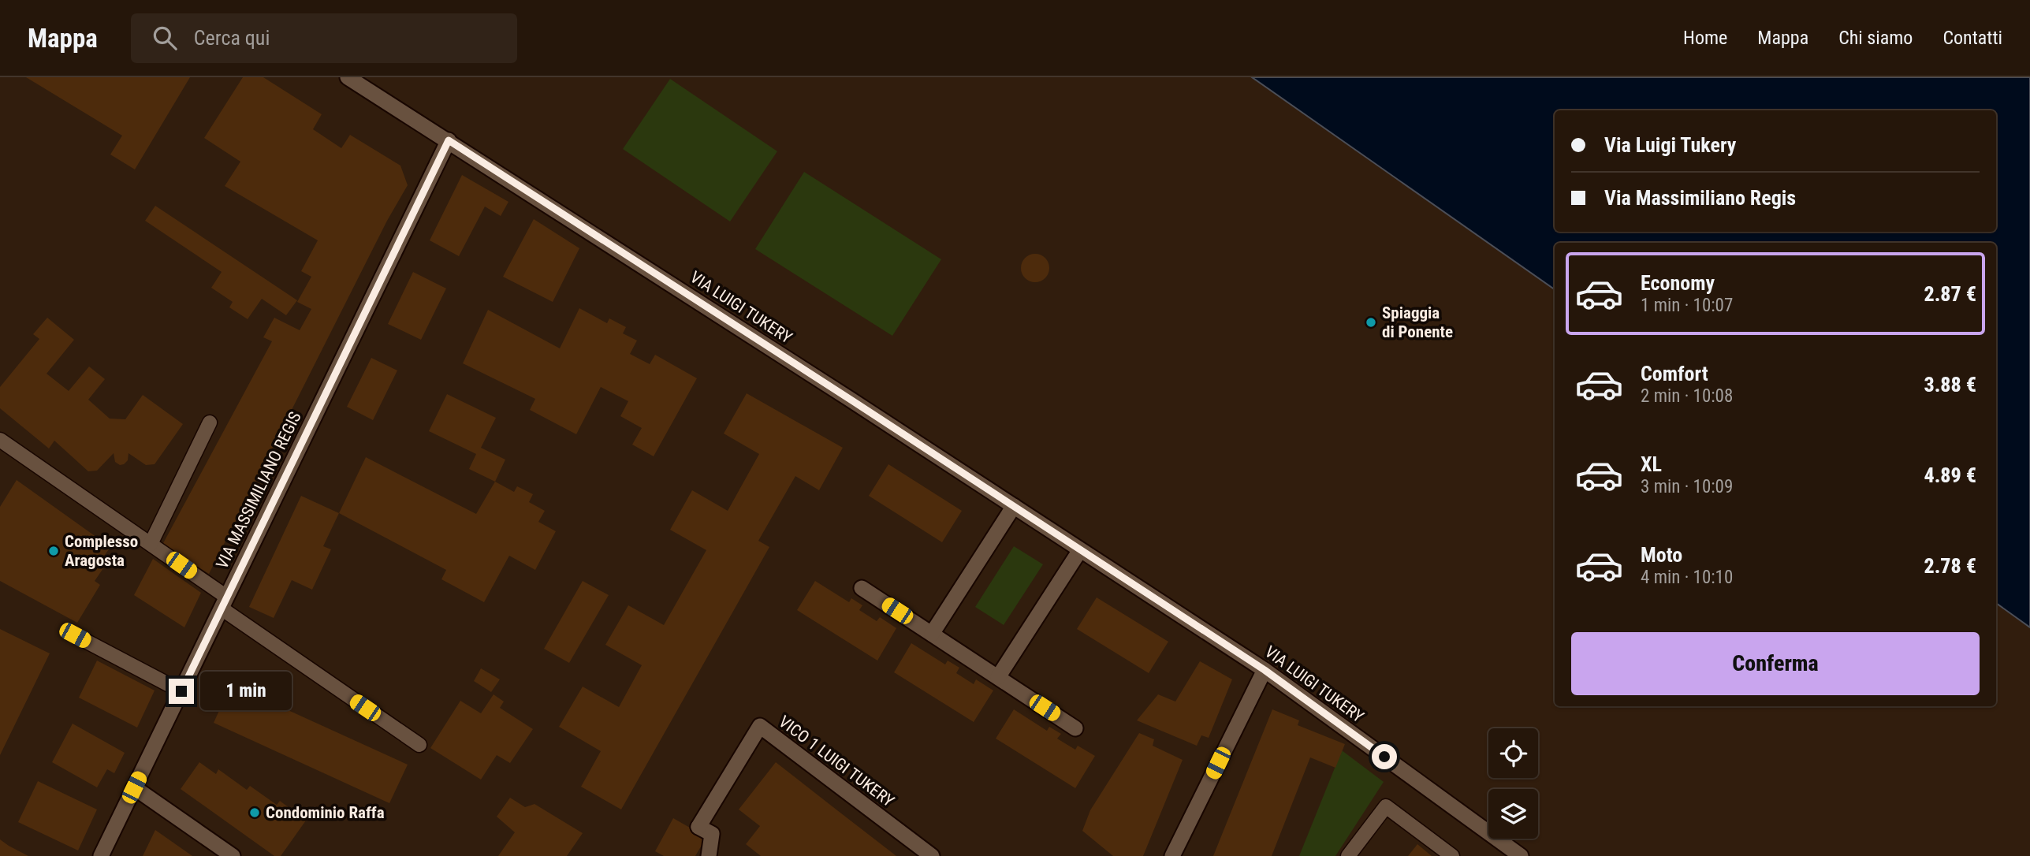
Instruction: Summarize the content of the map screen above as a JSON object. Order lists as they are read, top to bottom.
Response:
{
  "streets": {
    "street": ["VIA LUIGI TUKERY", "VIA MASSIMILIANO REGIS", "VICO 1 LUIGI TUKERY"]
  },
  "crossings": [
    ["VIA LUIGI TUKERY", "VIA MASSIMILIANO REGIS"]
  ],
  "places": ["Spiaggia di Ponente", "Complesso Aragosta", "Condominio Raffa"],
  "page": {
    "header": "Mappa",
    "search": "Cerca qui",
    "nav": [
      "Home",
      "Mappa",
      "Chi siamo",
      "Contatti"
    ],
    "banner": ["Via Luigi Tukery", "Via Massimiliano Regis"],
    "list": [
      {
        "name": "Economy",
        "note": "1 min · 10:07",
        "value": "2.87 €"
      },
      {
        "name": "Comfort",
        "note": "2 min · 10:08",
        "value": "3.88 €"
      },
      {
        "name": "XL",
        "note": "3 min · 10:09",
        "value": "4.89 €"
      },
      {
        "name": "Moto",
        "note": "4 min · 10:10",
        "value": "2.78 €"
      }
    ],
    "buttons": "Conferma",
    "bubble": "1 min"
  }
}
